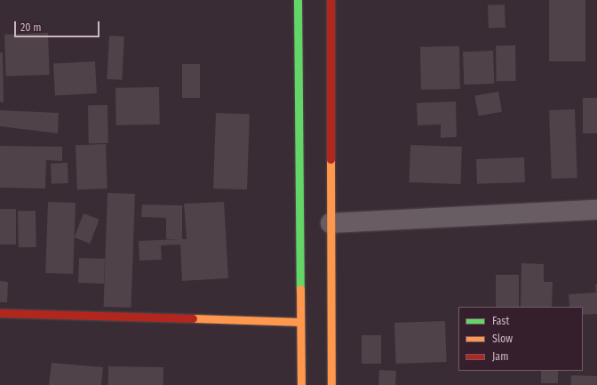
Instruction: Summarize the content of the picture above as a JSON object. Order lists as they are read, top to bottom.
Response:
{
  "legend": ["Fast", "Slow", "Jam"],
  "scale_bar": "20 m"
}
